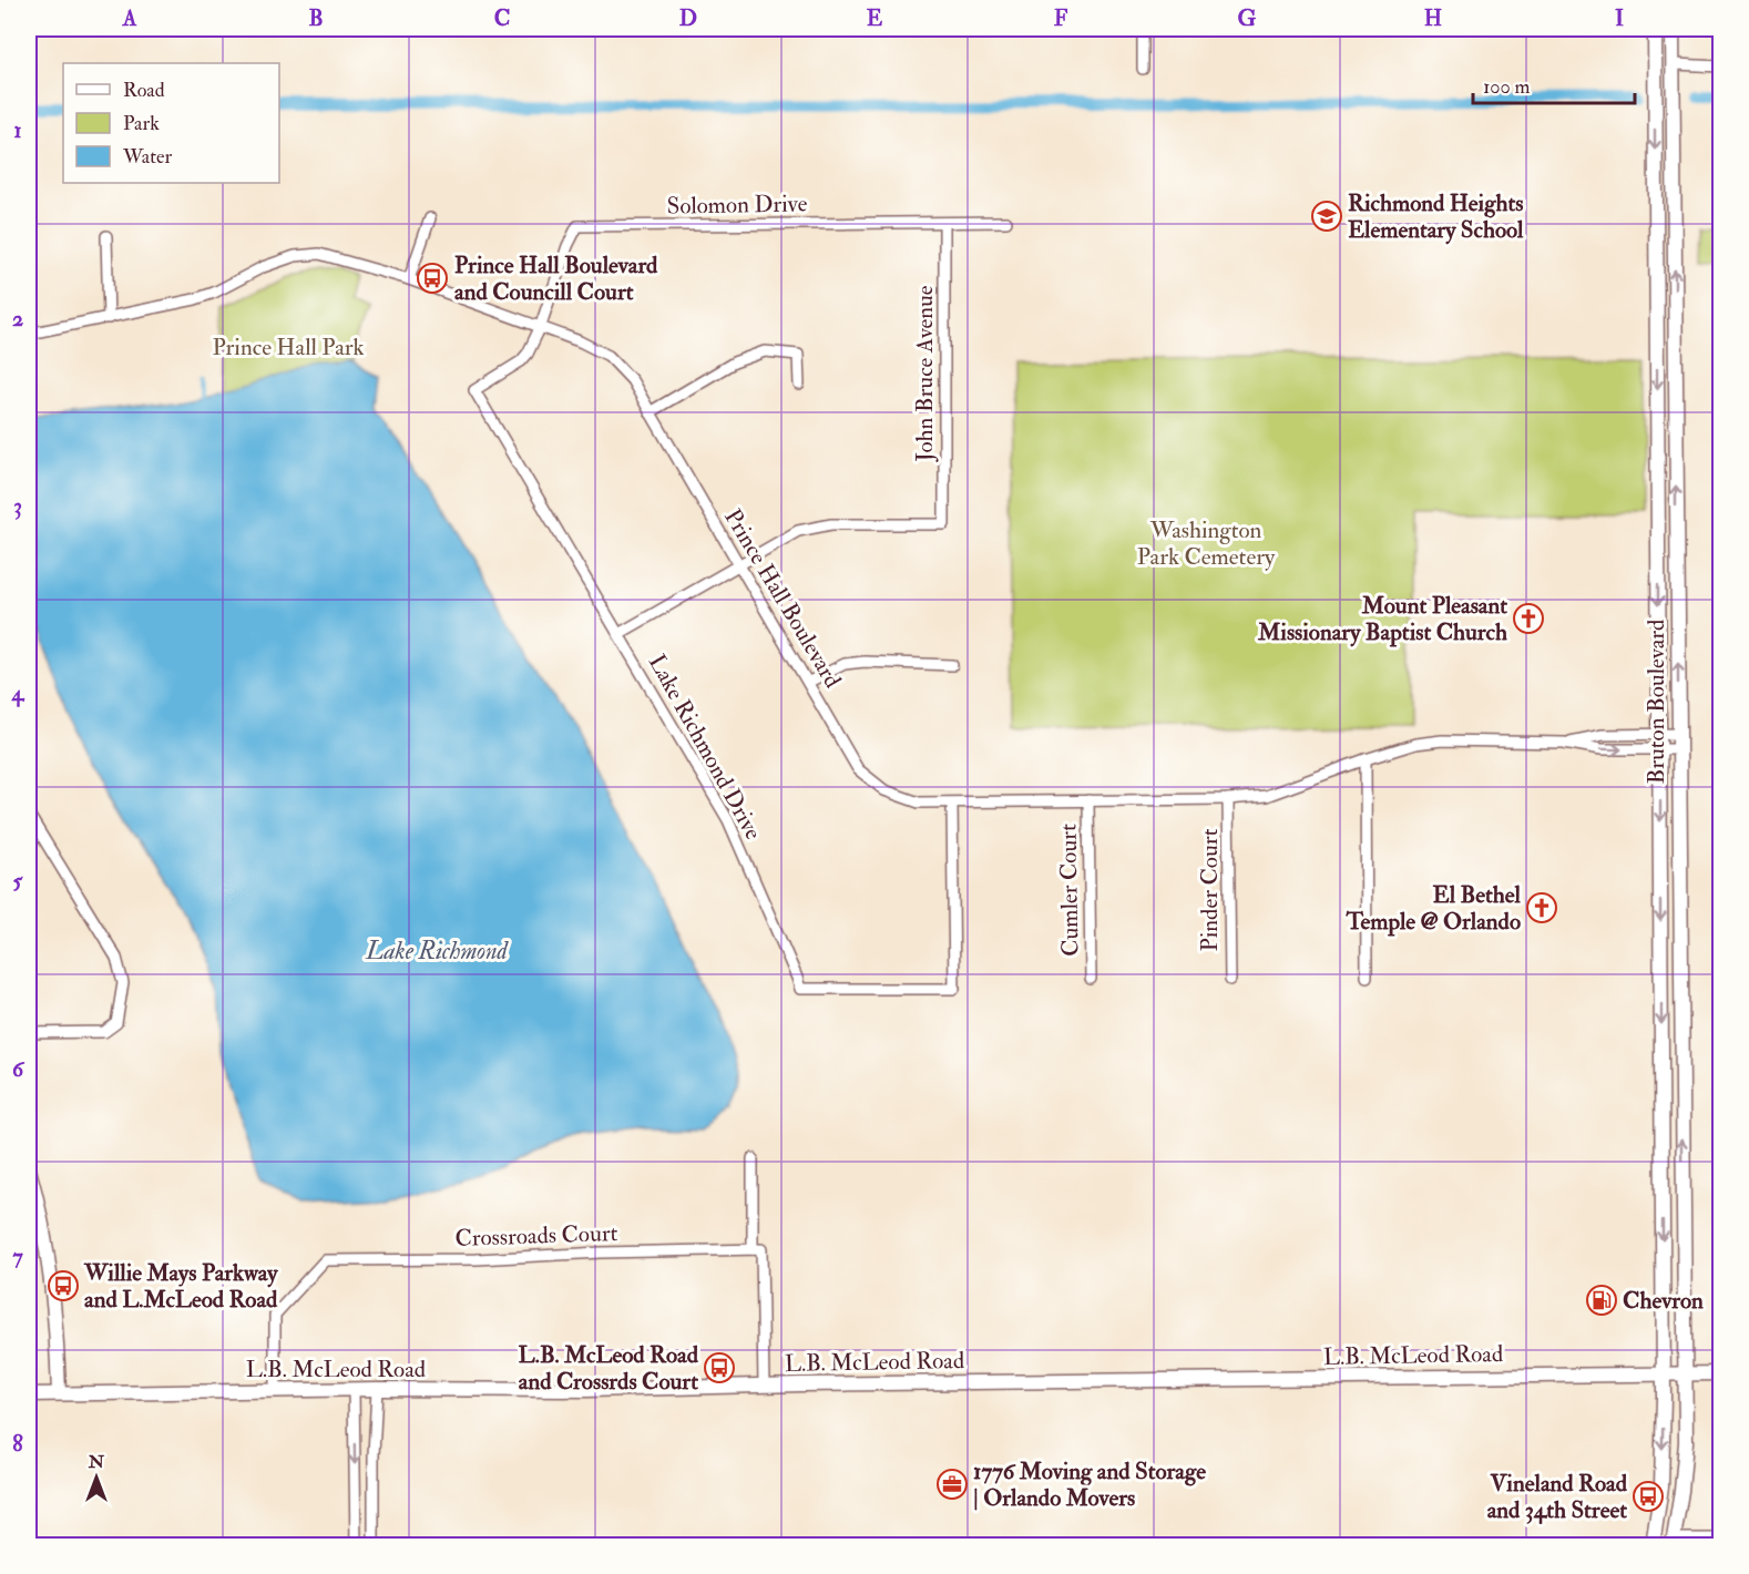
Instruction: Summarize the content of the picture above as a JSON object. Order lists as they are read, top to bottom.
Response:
{
  "streets": {
    "street": [
      "Solomon Drive",
      "John Bruce Avenue",
      "Prince Hall Boulevard",
      "Bruton Boulevard",
      "Lake Richmond Drive",
      "Cumler Court",
      "Pinder Court",
      "Crossroads Court",
      "L.B. McLeod Road"
    ]
  },
  "crossings": [
    ["Solomon Drive", "John Bruce Avenue"],
    ["Solomon Drive", "Prince Hall Boulevard"],
    ["Solomon Drive", "Lake Richmond Drive"],
    ["John Bruce Avenue", "Prince Hall Boulevard"],
    ["Prince Hall Boulevard", "Bruton Boulevard"],
    ["Prince Hall Boulevard", "Lake Richmond Drive"],
    ["Prince Hall Boulevard", "Cumler Court"],
    ["Prince Hall Boulevard", "Pinder Court"],
    ["Bruton Boulevard", "L.B. McLeod Road"],
    ["Crossroads Court", "L.B. McLeod Road"]
  ],
  "water": ["Lake Richmond"],
  "parks": ["Prince Hall Park", "Washington Park Cemetery"],
  "places": {
    "school or university": ["Richmond Heights Elementary School"],
    "bus stop": [
      "Prince Hall Boulevard and Councill Court",
      "Willie Mays Parkway and L.McLeod Road",
      "L.B. McLeod Road and Crossrds Court",
      "Vineland Road and 34th Street"
    ],
    "church": ["Mount Pleasant Missionary Baptist Church", "El Bethel Temple @ Orlando"],
    "fuel station": ["Chevron"],
    "office": ["1776 Moving and Storage | Orlando Movers"]
  },
  "legend": ["Road", "Park", "Water"],
  "scale_bar": "100 m",
  "north": "top",
  "grid": {
    "columns": [
      "A",
      "B",
      "C",
      "D",
      "E",
      "F",
      "G",
      "H",
      "I"
    ],
    "rows": [
      "1",
      "2",
      "3",
      "4",
      "5",
      "6",
      "7",
      "8"
    ]
  }
}
